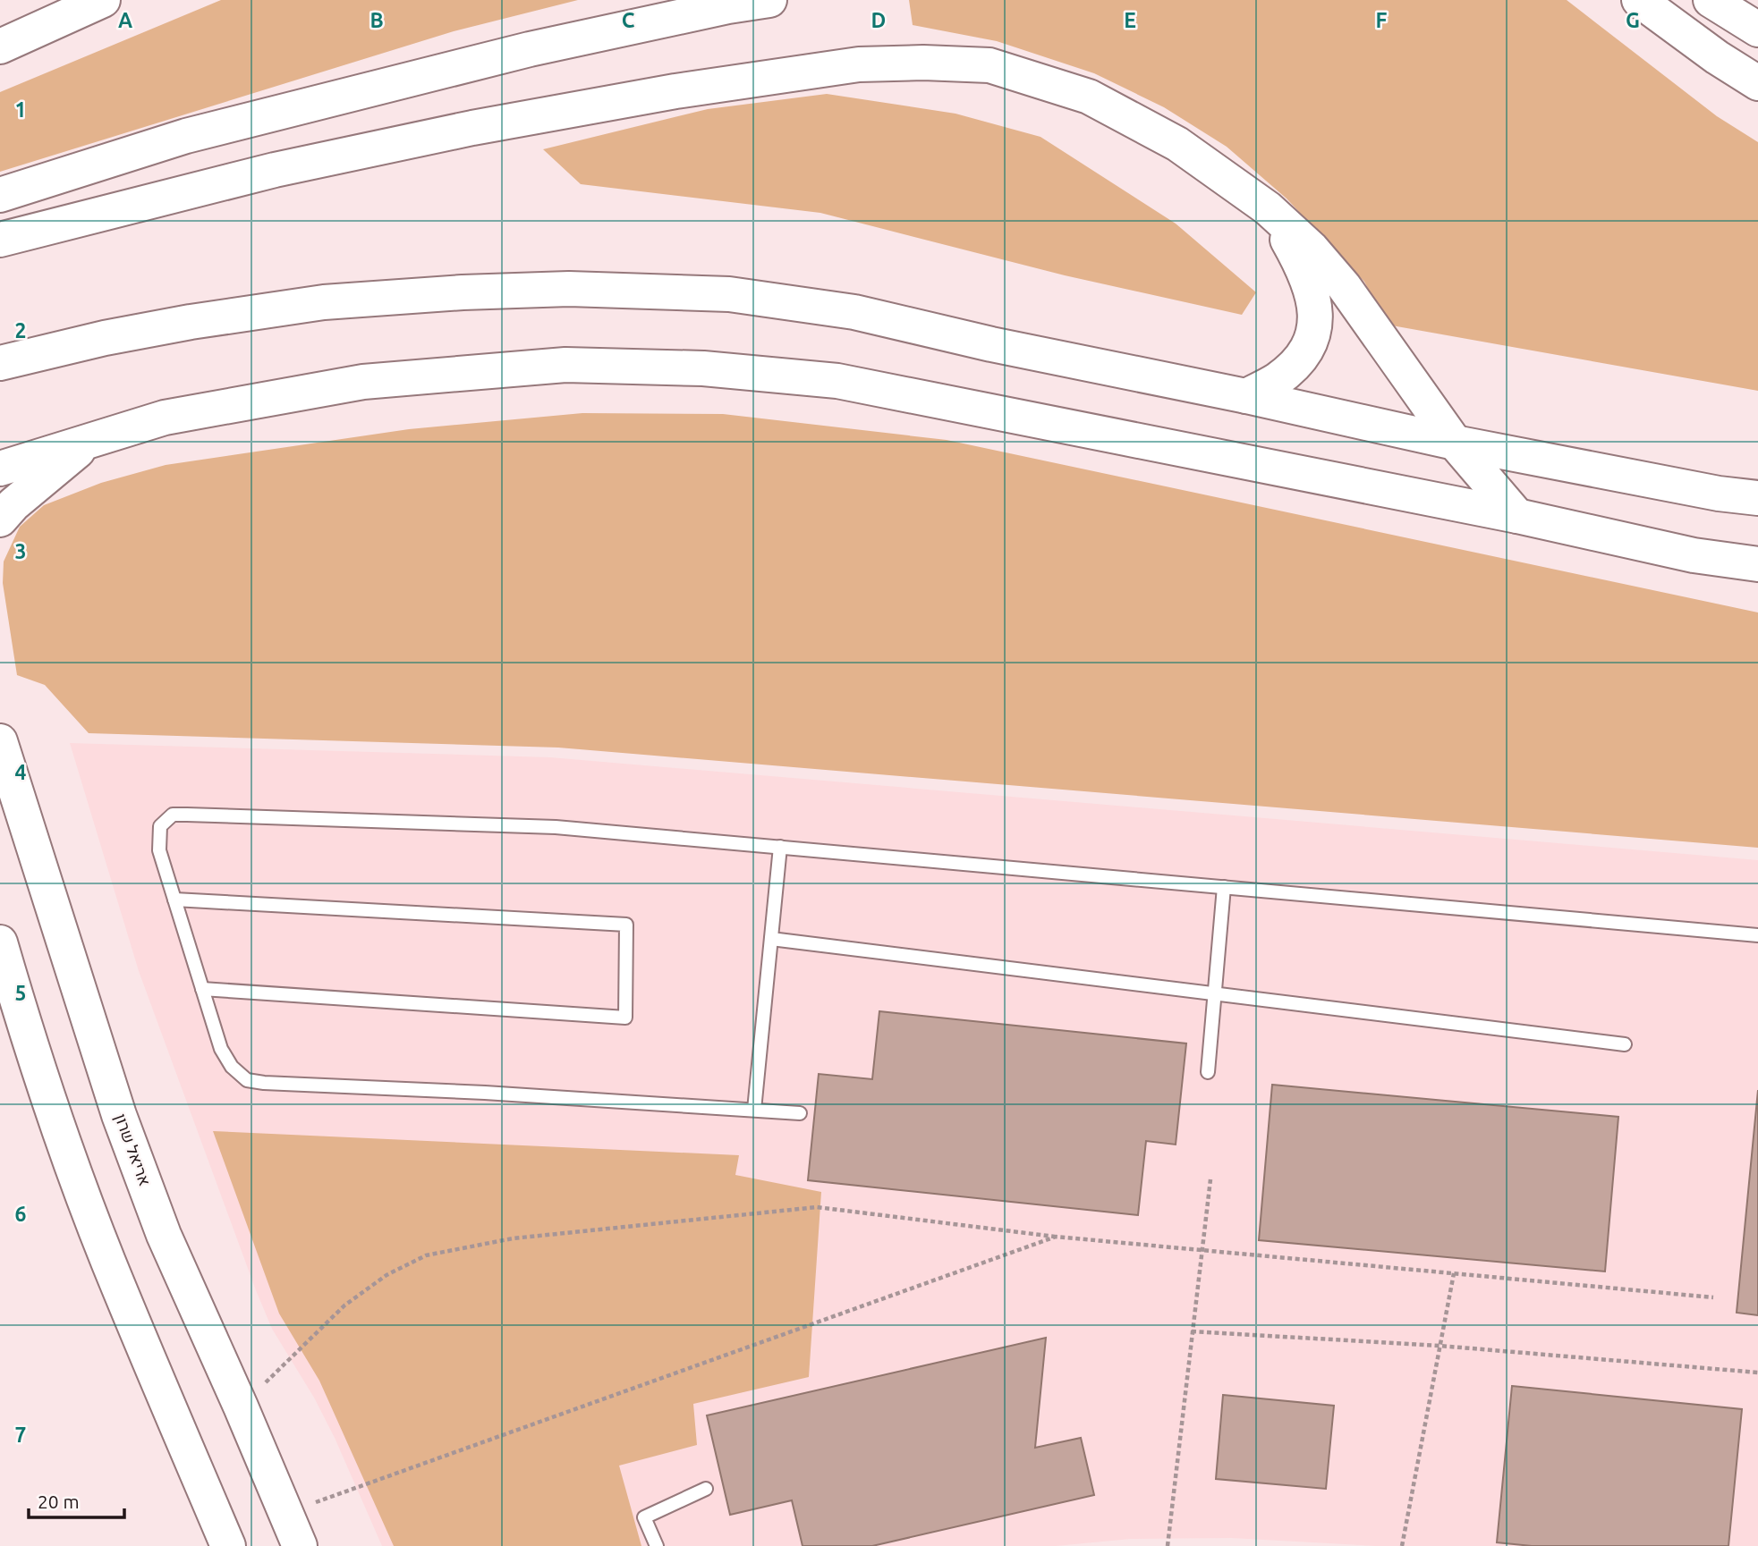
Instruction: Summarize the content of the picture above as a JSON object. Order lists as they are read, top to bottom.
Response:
{
  "streets": {
    "main road": ["אריאל שרון"]
  },
  "scale_bar": "20 m",
  "grid": {
    "columns": [
      "A",
      "B",
      "C",
      "D",
      "E",
      "F",
      "G"
    ],
    "rows": [
      "1",
      "2",
      "3",
      "4",
      "5",
      "6",
      "7"
    ]
  }
}
